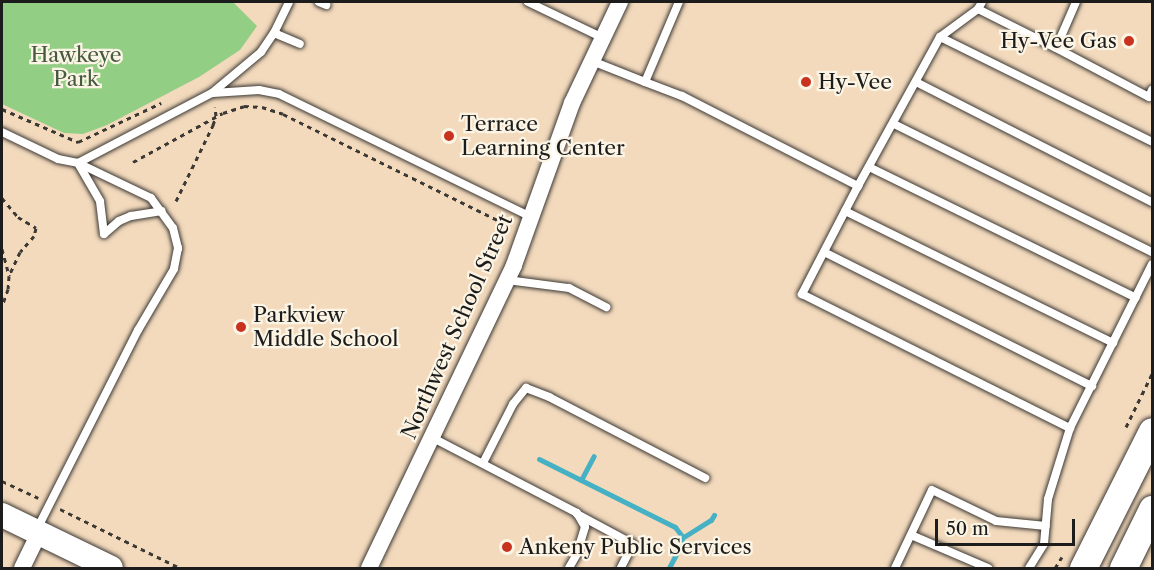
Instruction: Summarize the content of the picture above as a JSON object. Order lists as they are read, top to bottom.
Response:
{
  "streets": {
    "street": ["Northwest School Street"]
  },
  "parks": ["Hawkeye Park"],
  "places": [
    "Hy-Vee Gas",
    "Hy-Vee",
    "Terrace Learning Center",
    "Parkview Middle School",
    "Ankeny Public Services"
  ],
  "scale_bar": "50 m"
}
